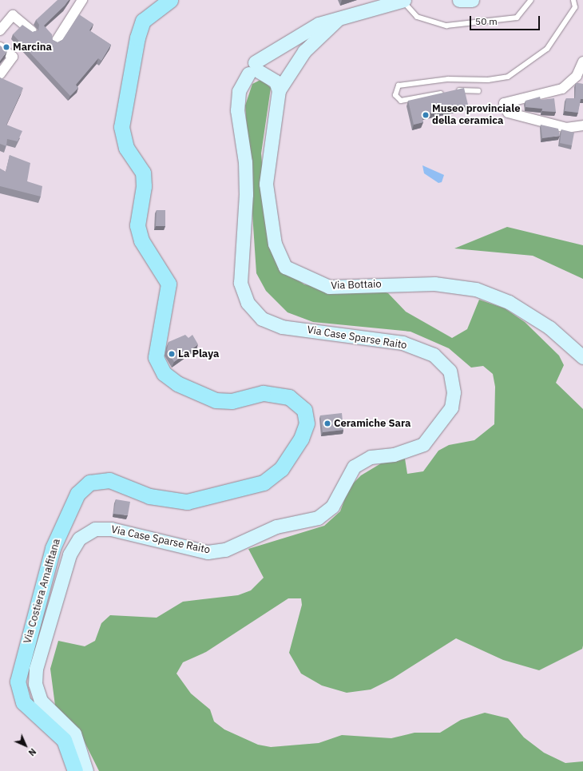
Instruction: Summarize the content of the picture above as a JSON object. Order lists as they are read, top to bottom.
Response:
{
  "streets": {
    "main road": ["Via Costiera Amalfitana"],
    "street": ["Via Bottaio", "Via Case Sparse Raito"]
  },
  "places": [
    "Marcina",
    "Museo provinciale della ceramica",
    "La Playa",
    "Ceramiche Sara"
  ],
  "scale_bar": "50 m",
  "north": "bottom right"
}
